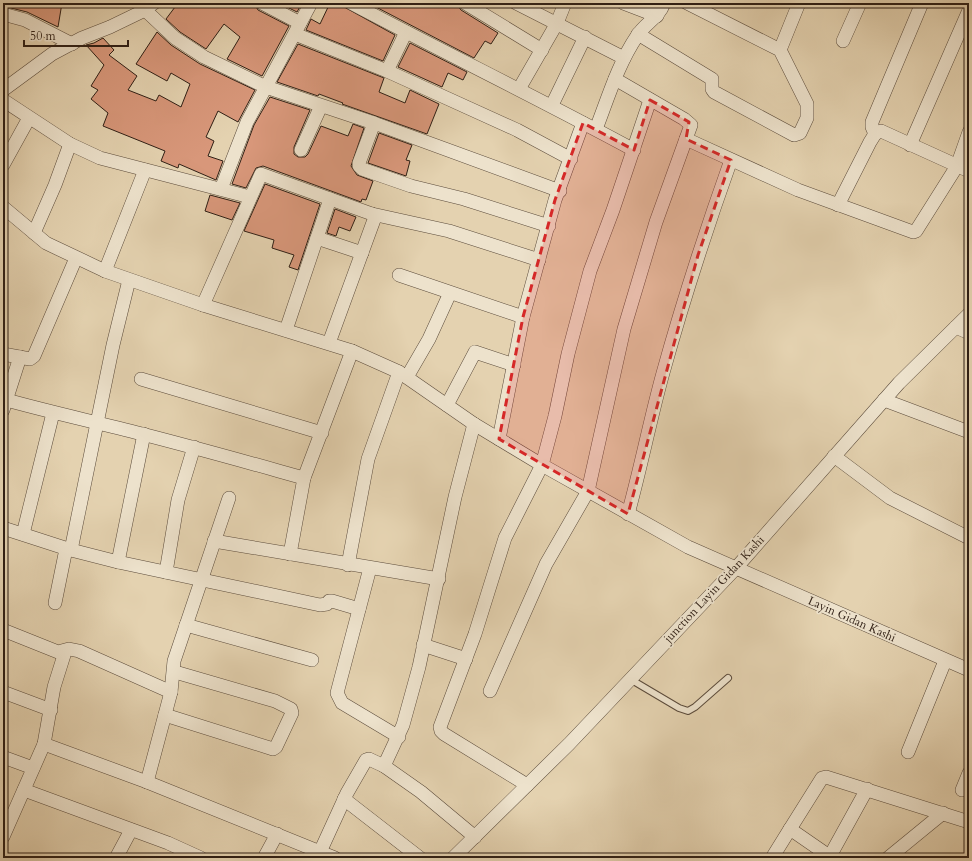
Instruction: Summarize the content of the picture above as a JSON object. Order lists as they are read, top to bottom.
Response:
{
  "streets": {
    "street": ["junction Layin Gidan Kashi", "Layin Gidan Kashi"]
  },
  "crossings": [
    ["junction Layin Gidan Kashi", "Layin Gidan Kashi"]
  ],
  "scale_bar": "50 m"
}
